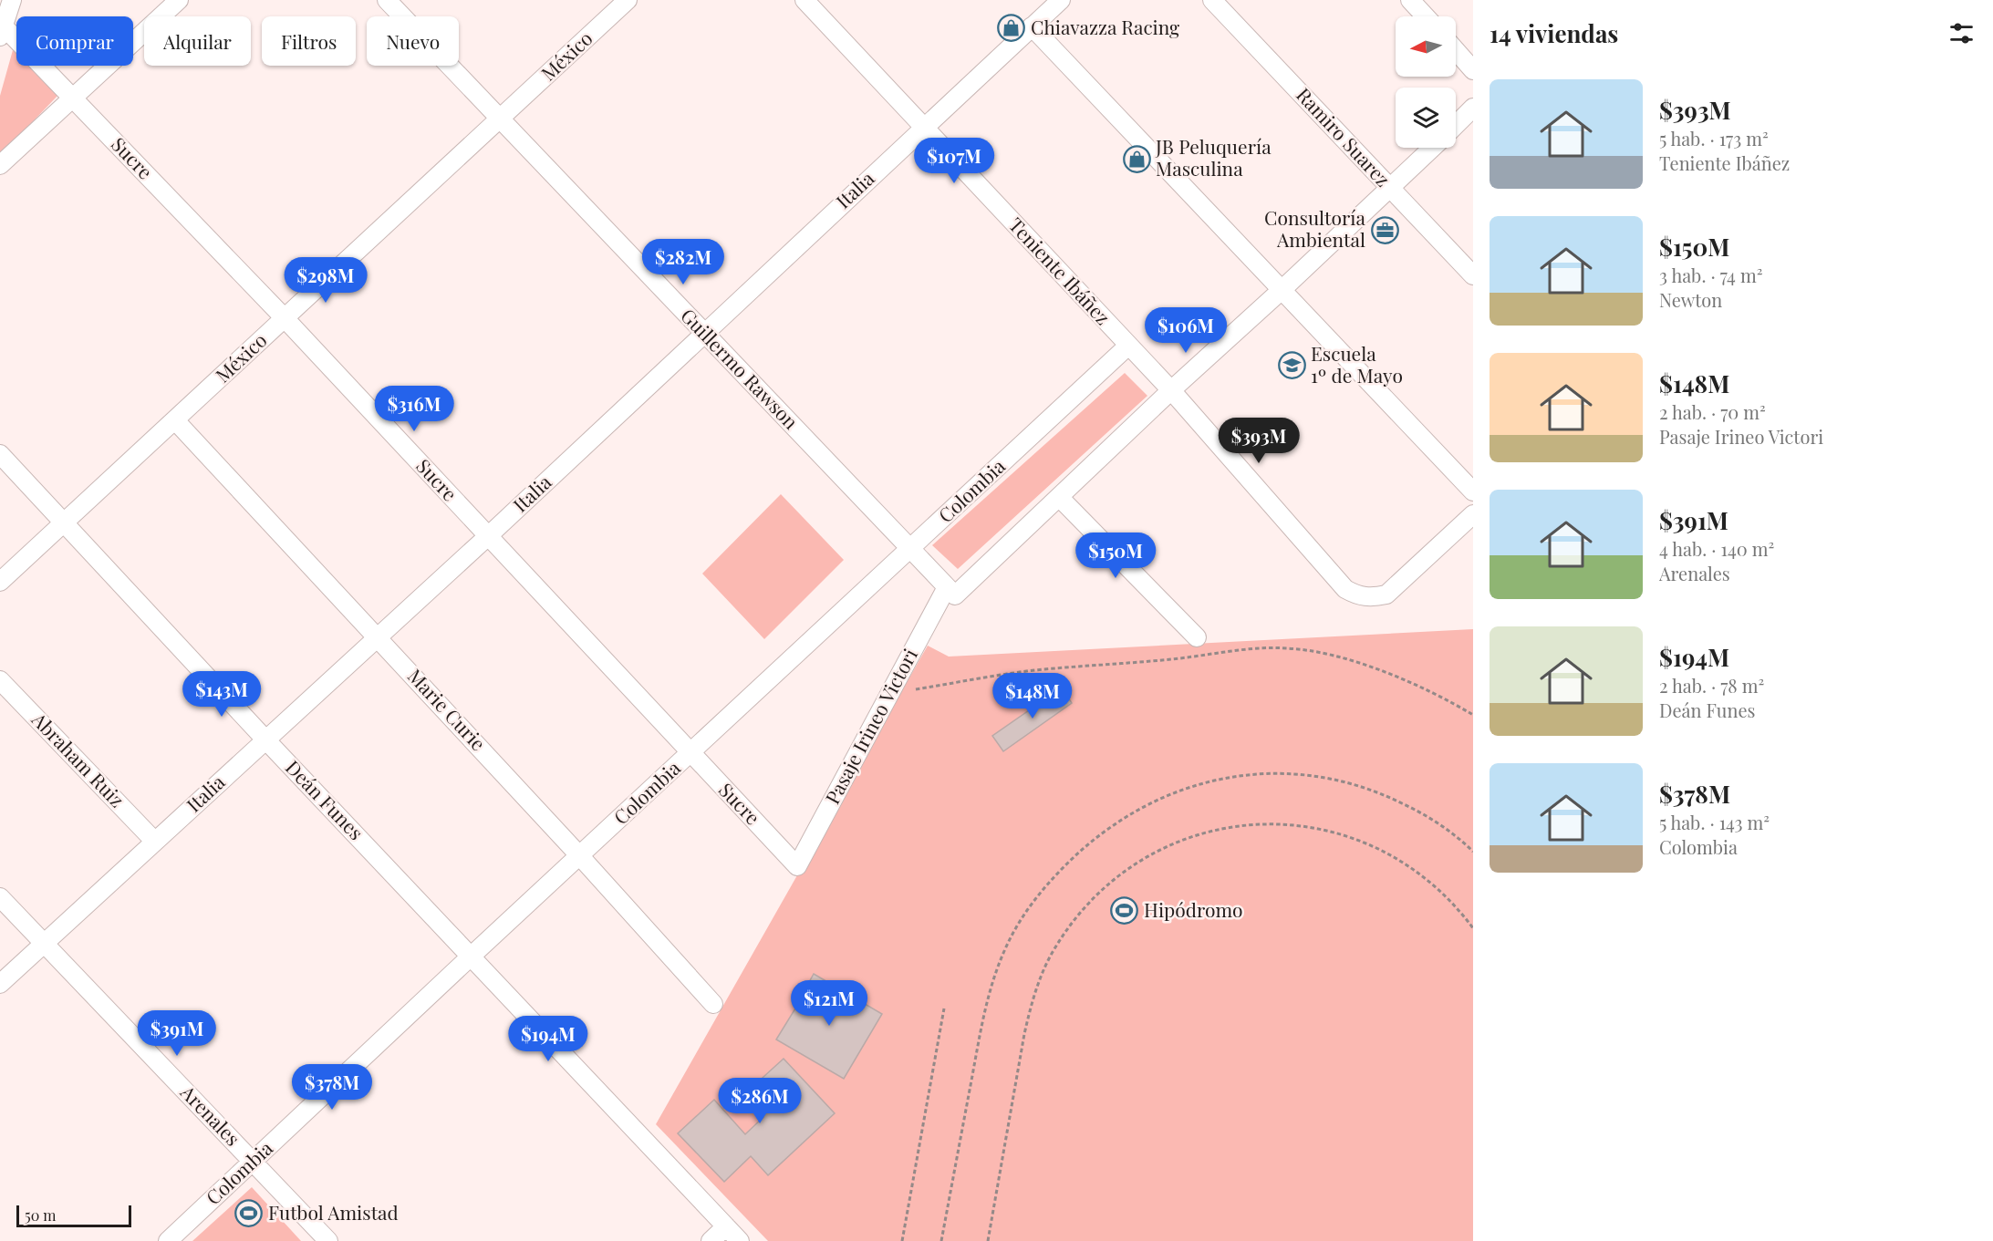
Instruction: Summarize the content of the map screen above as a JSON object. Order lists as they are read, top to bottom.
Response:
{
  "streets": {
    "street": [
      "México",
      "Ramiro Suarez",
      "Sucre",
      "Italia",
      "Teniente Ibáñez",
      "Guillermo Rawson",
      "Colombia",
      "Marie Curie",
      "Pasaje Irineo Victori",
      "Abraham Ruiz",
      "Deán Funes",
      "Arenales"
    ]
  },
  "crossings": [
    ["México", "Sucre"],
    ["México", "Guillermo Rawson"],
    ["México", "Marie Curie"],
    ["México", "Deán Funes"],
    ["Sucre", "Italia"],
    ["Sucre", "Colombia"],
    ["Sucre", "Pasaje Irineo Victori"],
    ["Italia", "Teniente Ibáñez"],
    ["Italia", "Guillermo Rawson"],
    ["Italia", "Marie Curie"],
    ["Italia", "Abraham Ruiz"],
    ["Italia", "Deán Funes"],
    ["Italia", "Arenales"],
    ["Teniente Ibáñez", "Colombia"],
    ["Guillermo Rawson", "Colombia"],
    ["Guillermo Rawson", "Pasaje Irineo Victori"],
    ["Colombia", "Marie Curie"],
    ["Colombia", "Deán Funes"],
    ["Colombia", "Arenales"]
  ],
  "places": {
    "shop": ["Chiavazza Racing", "JB Peluquería Masculina"],
    "office": ["Consultoría Ambiental"],
    "school or university": ["Escuela 1º de Mayo"],
    "sports": ["Hipódromo", "Futbol Amistad"]
  },
  "scale_bar": "50 m",
  "north": "left",
  "page": {
    "heading": "14 viviendas",
    "chip": [
      "Comprar",
      "Alquilar",
      "Filtros",
      "Nuevo"
    ],
    "list": [
      {
        "name": "$393M",
        "note": "5 hab. · 173 m² · Teniente Ibáñez"
      },
      {
        "name": "$150M",
        "note": "3 hab. · 74 m² · Newton"
      },
      {
        "name": "$148M",
        "note": "2 hab. · 70 m² · Pasaje Irineo Victori"
      },
      {
        "name": "$391M",
        "note": "4 hab. · 140 m² · Arenales"
      },
      {
        "name": "$194M",
        "note": "2 hab. · 78 m² · Deán Funes"
      },
      {
        "name": "$378M",
        "note": "5 hab. · 143 m² · Colombia"
      }
    ],
    "price": [
      "$107M",
      "$282M",
      "$298M",
      "$106M",
      "$316M",
      "$393M",
      "$150M",
      "$143M",
      "$148M",
      "$121M",
      "$391M",
      "$194M",
      "$378M",
      "$286M"
    ],
    "scale": "50 m"
  }
}
